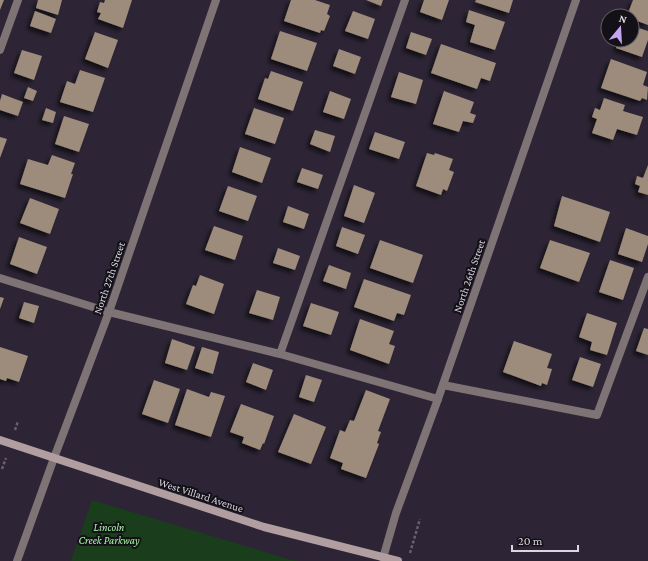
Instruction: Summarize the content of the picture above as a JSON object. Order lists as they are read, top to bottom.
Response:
{
  "streets": {
    "street": ["North 26th Street", "North 27th Street", "West Villard Avenue"]
  },
  "crossings": [
    ["North 26th Street", "West Villard Avenue"],
    ["North 27th Street", "West Villard Avenue"]
  ],
  "parks": ["Lincoln Creek Parkway"],
  "scale_bar": "20 m",
  "north": "top"
}
